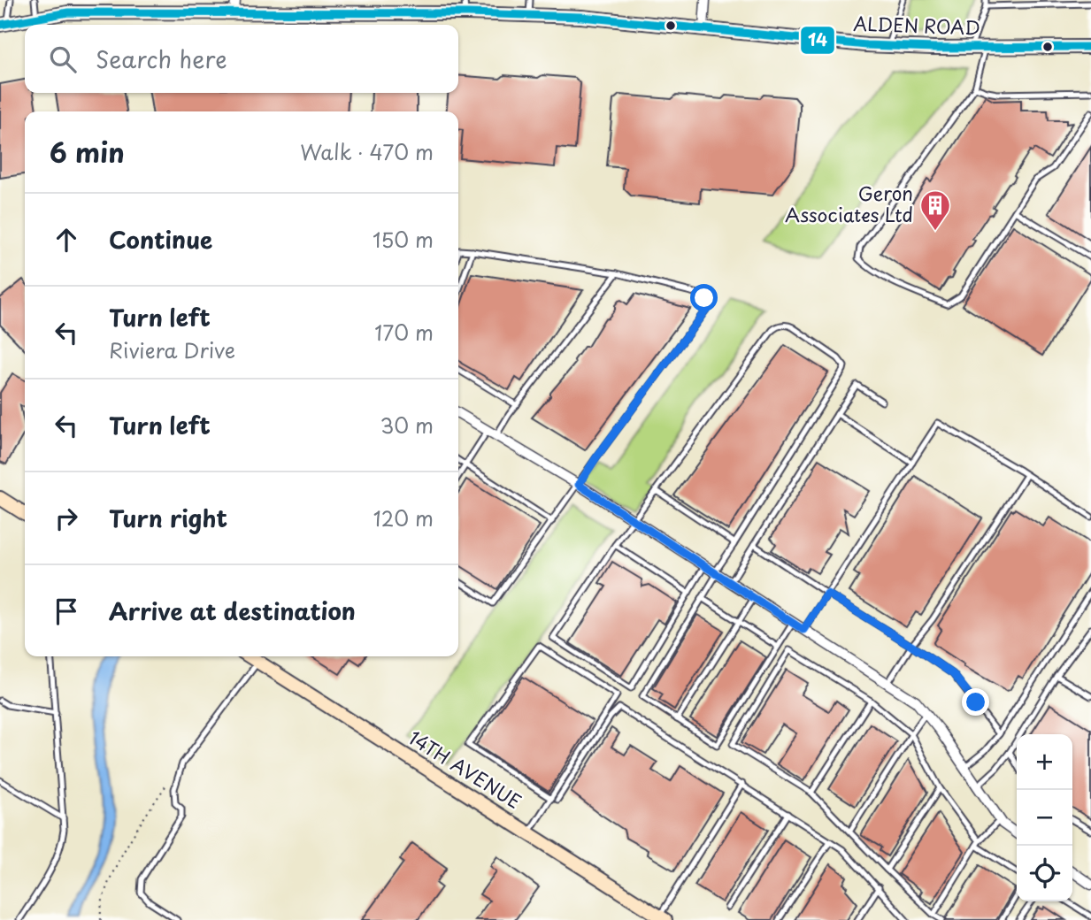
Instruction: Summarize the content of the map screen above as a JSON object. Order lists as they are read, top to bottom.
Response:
{
  "streets": {
    "main road": ["ALDEN ROAD", "14TH AVENUE"]
  },
  "places": {
    "building": ["Geron Associates Ltd"]
  },
  "lines": ["transit line 14"],
  "page": {
    "search": "Search here",
    "heading": ["6 min", "Walk · 470 m"],
    "list": [
      ["Continue", "150 m"],
      ["Turn left", "Riviera Drive", "170 m"],
      ["Turn left", "30 m"],
      ["Turn right", "120 m"],
      "Arrive at destination"
    ],
    "map_buttons": ["+", "−"]
  }
}
